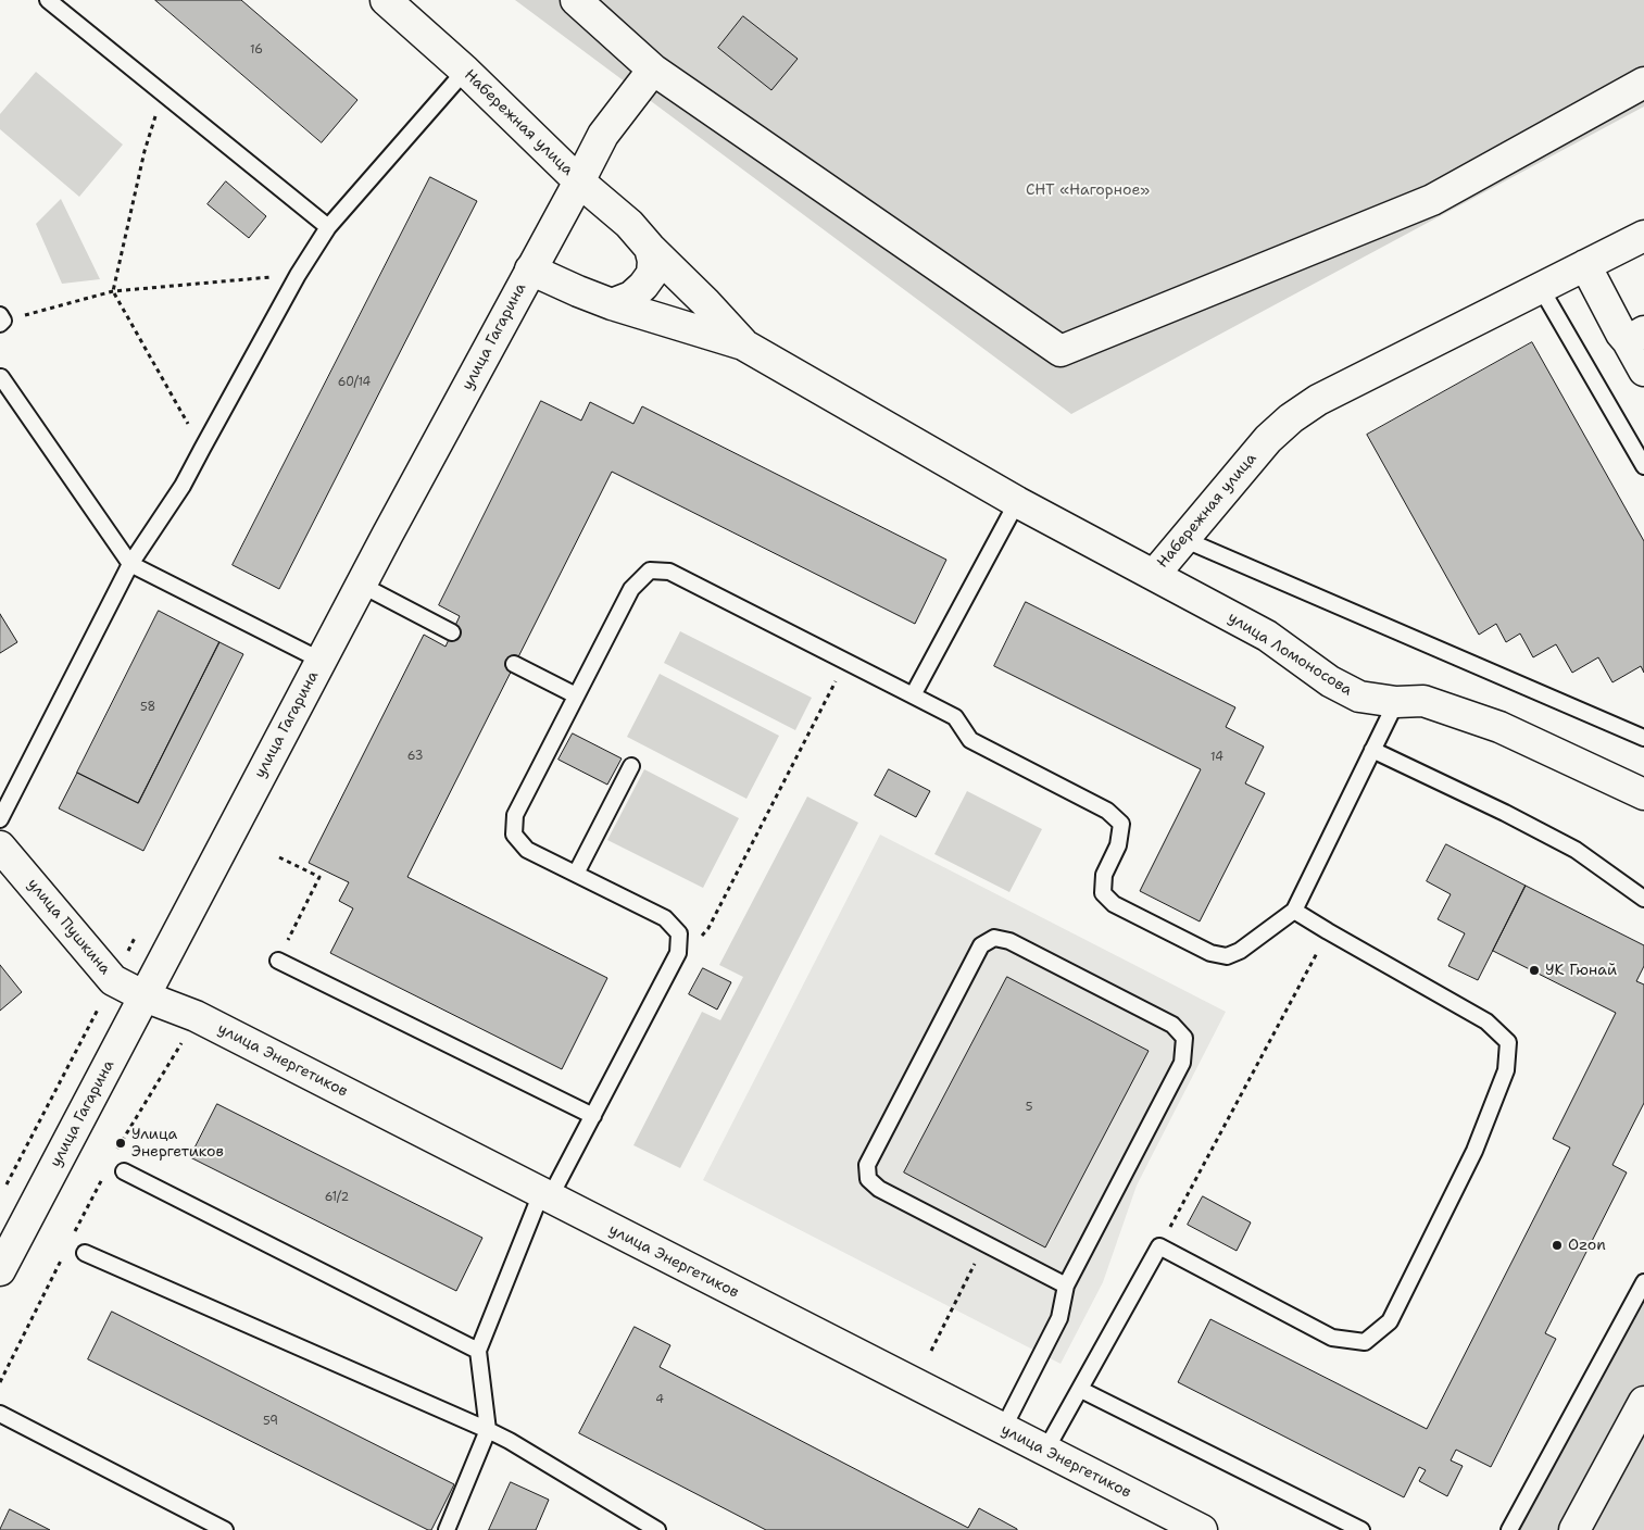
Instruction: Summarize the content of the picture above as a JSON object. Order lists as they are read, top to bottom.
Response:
{
  "streets": {
    "street": [
      "Набережная улица",
      "улица Гагарина",
      "улица Ломоносова",
      "улица Пушкина",
      "улица Энергетиков"
    ]
  },
  "crossings": [
    ["Набережная улица", "улица Гагарина"],
    ["Набережная улица", "улица Ломоносова"],
    ["улица Гагарина", "улица Пушкина"],
    ["улица Гагарина", "улица Энергетиков"],
    ["улица Пушкина", "улица Энергетиков"]
  ],
  "parks": ["СНТ «Нагорное»"],
  "places": ["УК Гюнай", "Улица Энергетиков", "Ozon"],
  "house_numbers": [
    "16",
    "60/14",
    "58",
    "63",
    "14",
    "5",
    "61/2",
    "4",
    "59"
  ]
}
